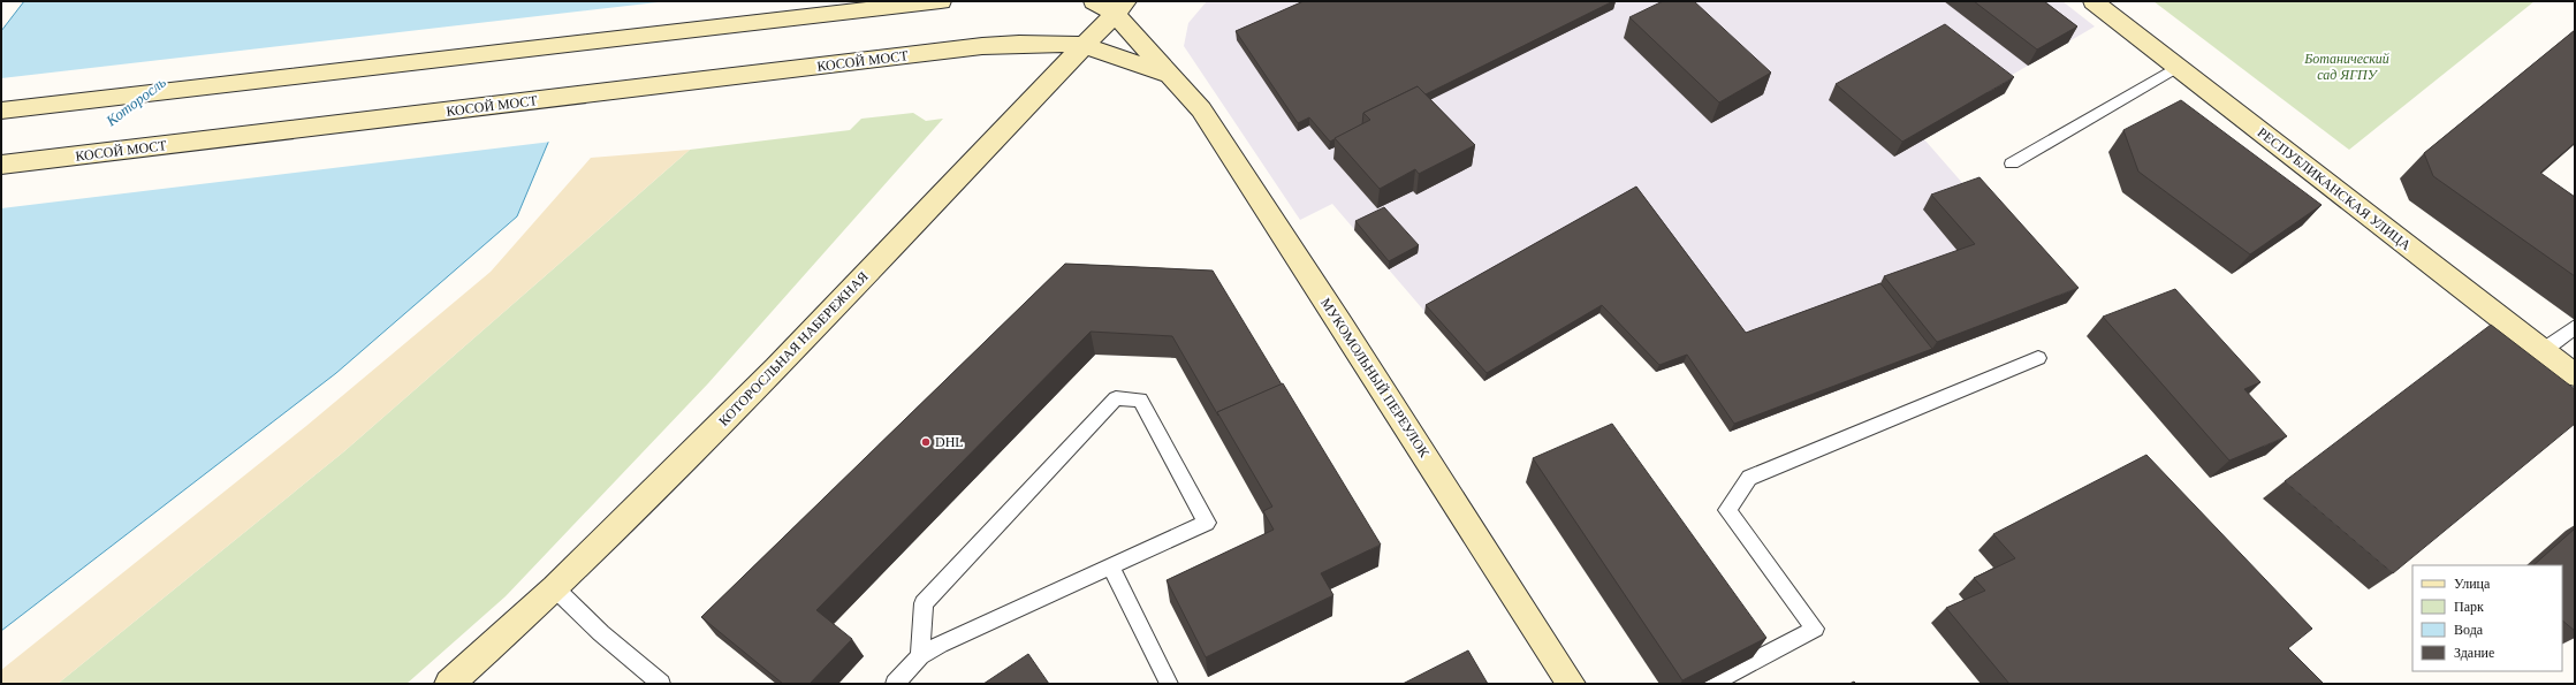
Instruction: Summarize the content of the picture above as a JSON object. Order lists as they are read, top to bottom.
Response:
{
  "streets": {
    "street": [
      "КОСОЙ МОСТ",
      "РЕСПУБЛИКАНСКАЯ УЛИЦА",
      "КОТОРОСЛЬНАЯ НАБЕРЕЖНАЯ",
      "МУКОМОЛЬНЫЙ ПЕРЕУЛОК"
    ]
  },
  "crossings": [
    ["КОСОЙ МОСТ", "КОТОРОСЛЬНАЯ НАБЕРЕЖНАЯ"],
    ["КОТОРОСЛЬНАЯ НАБЕРЕЖНАЯ", "МУКОМОЛЬНЫЙ ПЕРЕУЛОК"]
  ],
  "water": ["Которосль"],
  "parks": ["Ботанический сад ЯГПУ"],
  "places": ["DHL"],
  "legend": [
    "Улица",
    "Парк",
    "Вода",
    "Здание"
  ]
}
